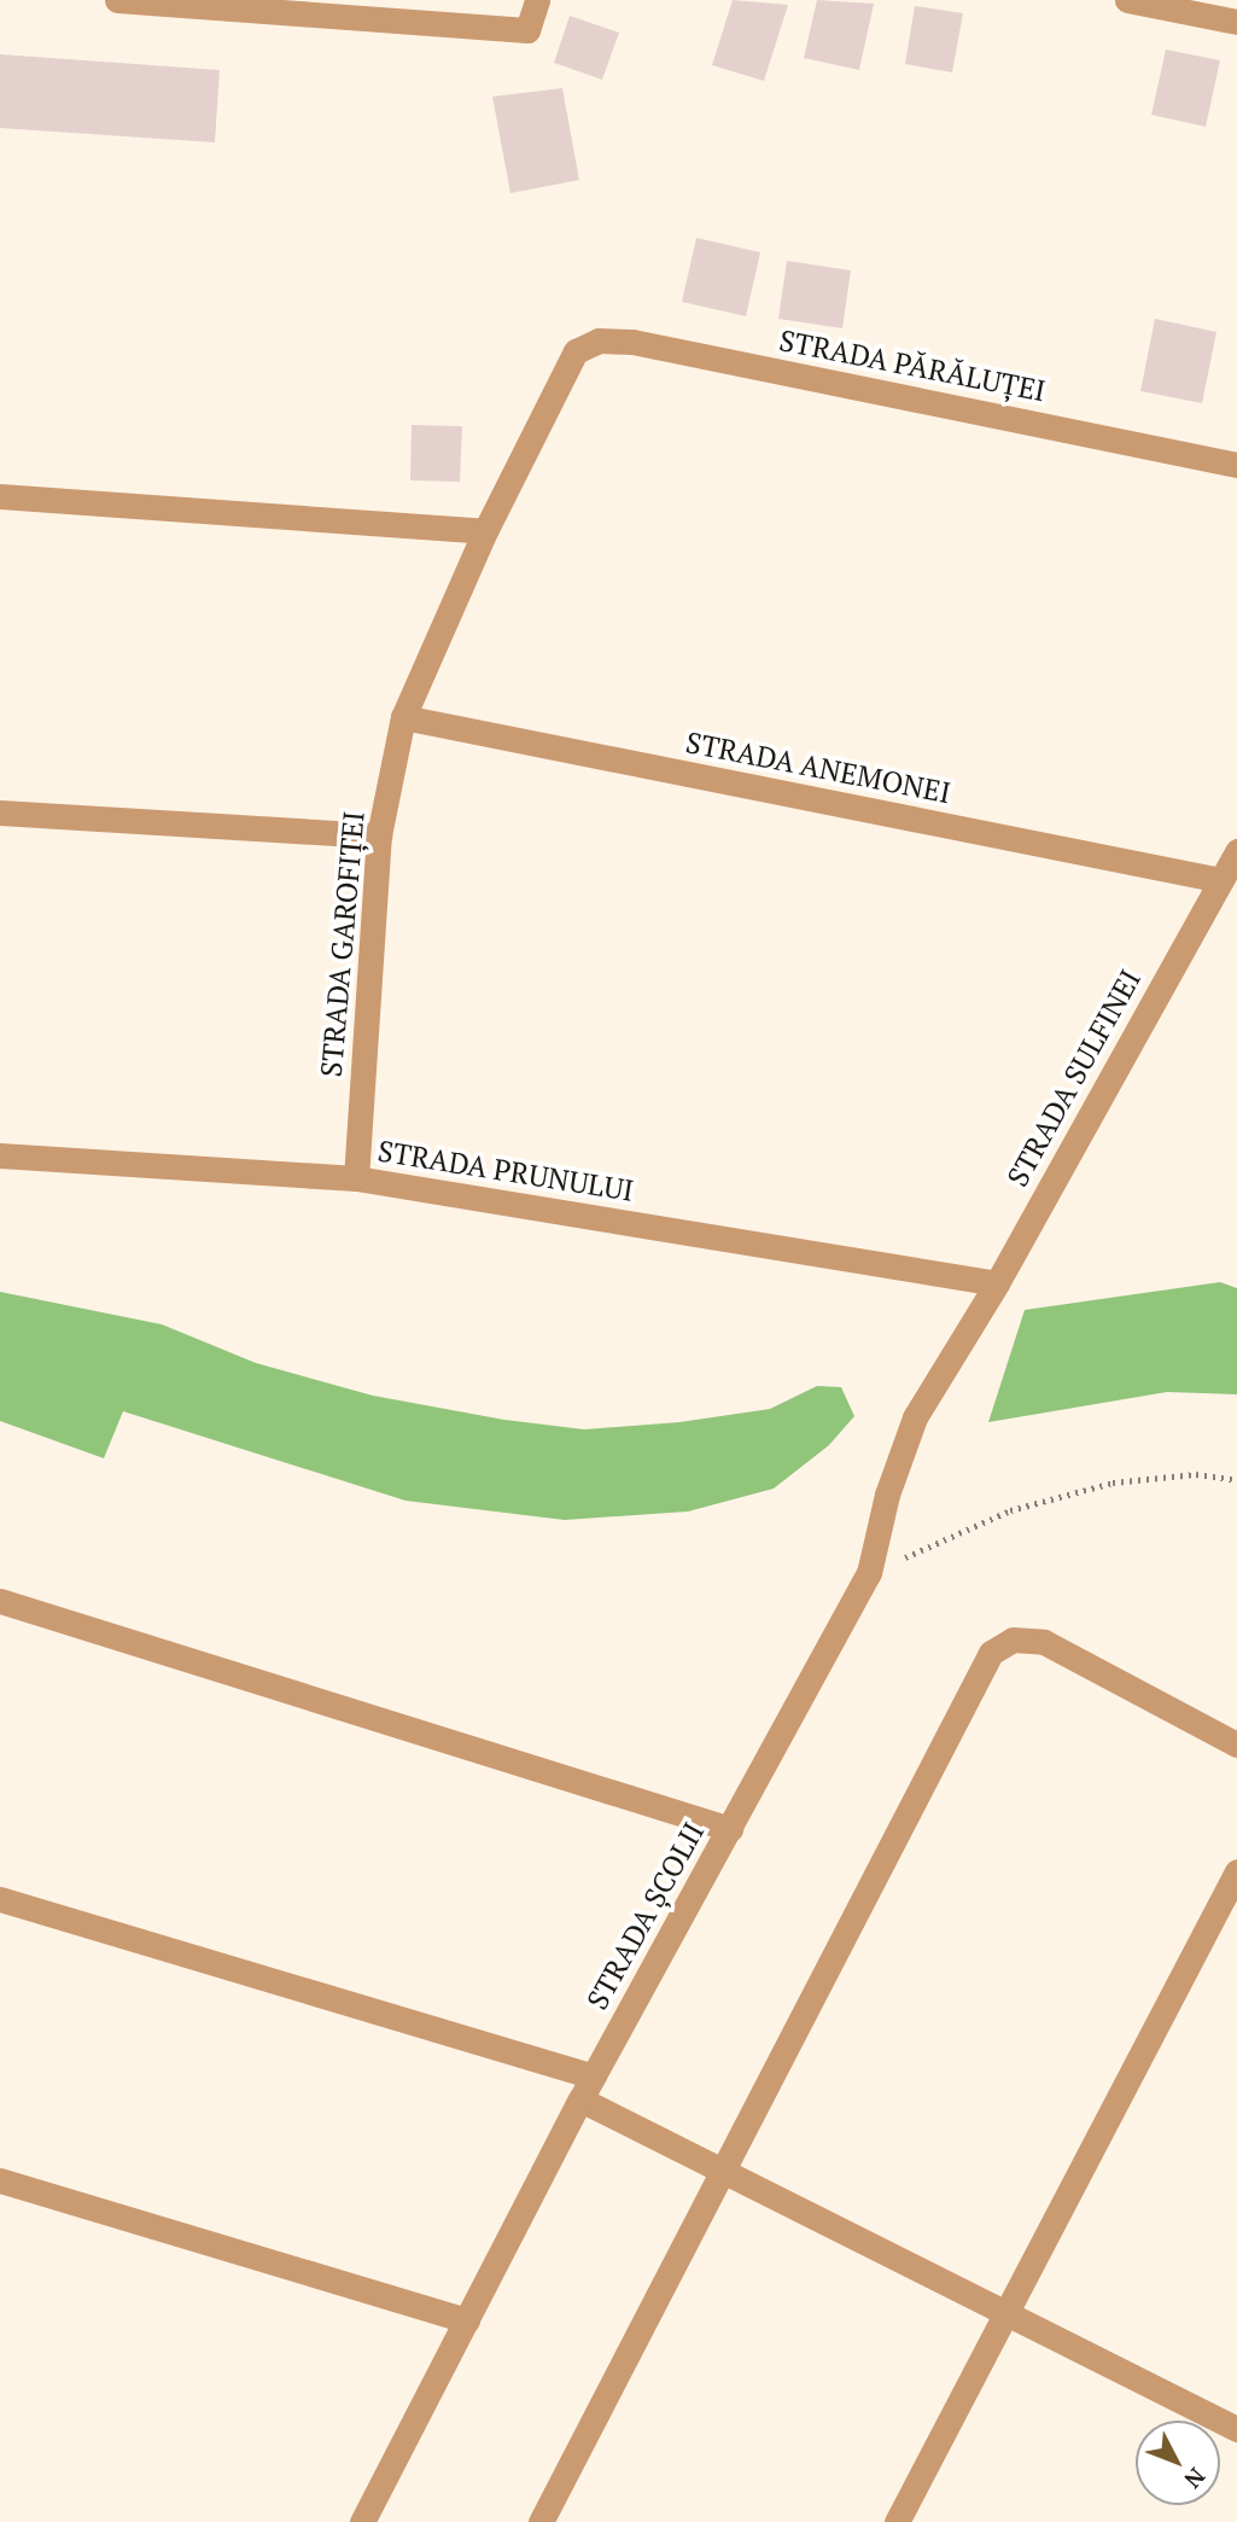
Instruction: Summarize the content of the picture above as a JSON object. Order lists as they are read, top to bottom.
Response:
{
  "streets": {
    "street": [
      "STRADA PĂRĂLUȚEI",
      "STRADA ANEMONEI",
      "STRADA GAROFIȚEI",
      "STRADA SULFINEI",
      "STRADA PRUNULUI",
      "STRADA ȘCOLII"
    ]
  },
  "crossings": [
    ["STRADA PĂRĂLUȚEI", "STRADA GAROFIȚEI"],
    ["STRADA ANEMONEI", "STRADA GAROFIȚEI"],
    ["STRADA ANEMONEI", "STRADA SULFINEI"],
    ["STRADA GAROFIȚEI", "STRADA PRUNULUI"],
    ["STRADA SULFINEI", "STRADA PRUNULUI"],
    ["STRADA SULFINEI", "STRADA ȘCOLII"]
  ],
  "north": "bottom right"
}
